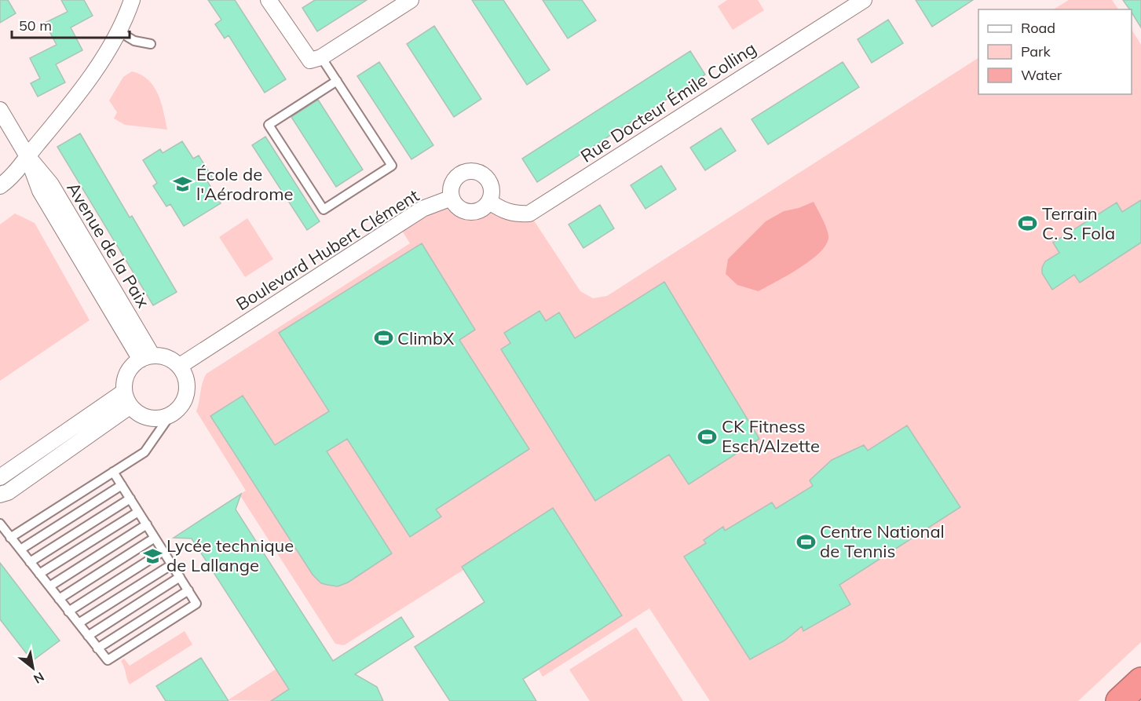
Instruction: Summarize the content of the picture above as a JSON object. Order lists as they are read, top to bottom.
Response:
{
  "streets": {
    "street": ["Rue Docteur Émile Colling", "Avenue de la Paix", "Boulevard Hubert Clément"]
  },
  "crossings": [
    ["Rue Docteur Émile Colling", "Boulevard Hubert Clément"],
    ["Avenue de la Paix", "Boulevard Hubert Clément"]
  ],
  "places": {
    "school or university": ["École de l'Aérodrome", "Lycée technique de Lallange"],
    "sports": [
      "Terrain C. S. Fola",
      "ClimbX",
      "CK Fitness Esch/Alzette",
      "Centre National de Tennis"
    ]
  },
  "legend": ["Road", "Park", "Water"],
  "scale_bar": "50 m",
  "north": "bottom right"
}
